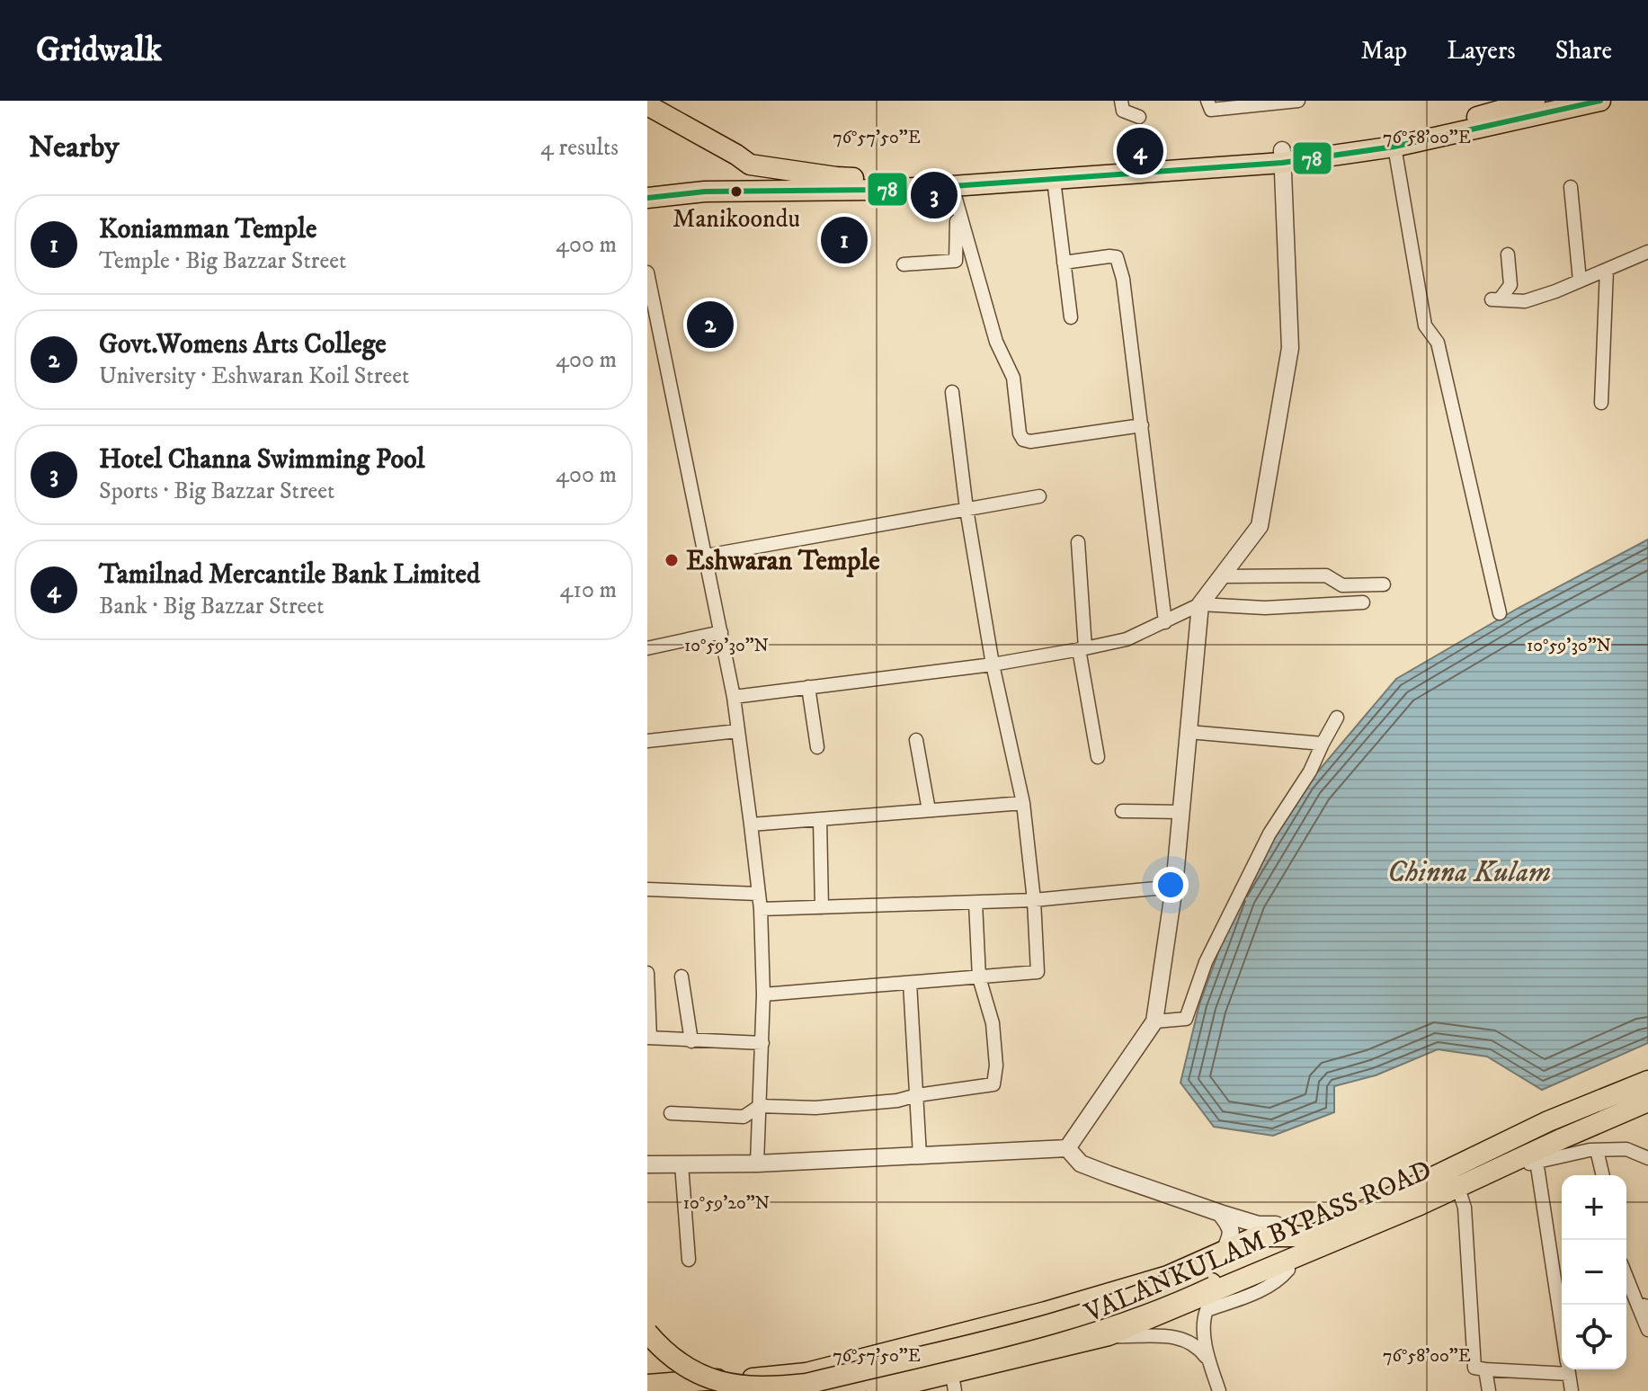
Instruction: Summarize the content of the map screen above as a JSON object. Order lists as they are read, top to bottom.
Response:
{
  "streets": {
    "main road": ["VALANKULAM BYPASS ROAD"]
  },
  "water": ["Chinna Kulam"],
  "places": ["Manikoondu", "Eshwaran Temple"],
  "lines": ["transit line 78"],
  "page": {
    "header": "Gridwalk",
    "nav": ["Map", "Layers", "Share"],
    "heading": ["Nearby", "4 results"],
    "pins": [
      "4",
      "3",
      "1",
      "2"
    ],
    "list": [
      {
        "mark": "1",
        "name": "Koniamman Temple",
        "note": "Temple · Big Bazzar Street",
        "value": "400 m"
      },
      {
        "mark": "2",
        "name": "Govt.Womens Arts College",
        "note": "University · Eshwaran Koil Street",
        "value": "400 m"
      },
      {
        "mark": "3",
        "name": "Hotel Channa Swimming Pool",
        "note": "Sports · Big Bazzar Street",
        "value": "400 m"
      },
      {
        "mark": "4",
        "name": "Tamilnad Mercantile Bank Limited",
        "note": "Bank · Big Bazzar Street",
        "value": "410 m"
      }
    ],
    "map_buttons": ["+", "−"]
  },
  "coordinates": [
    "76°57'50\"E",
    "76°58'00\"E",
    "10°59'30\"N",
    "10°59'20\"N"
  ]
}
